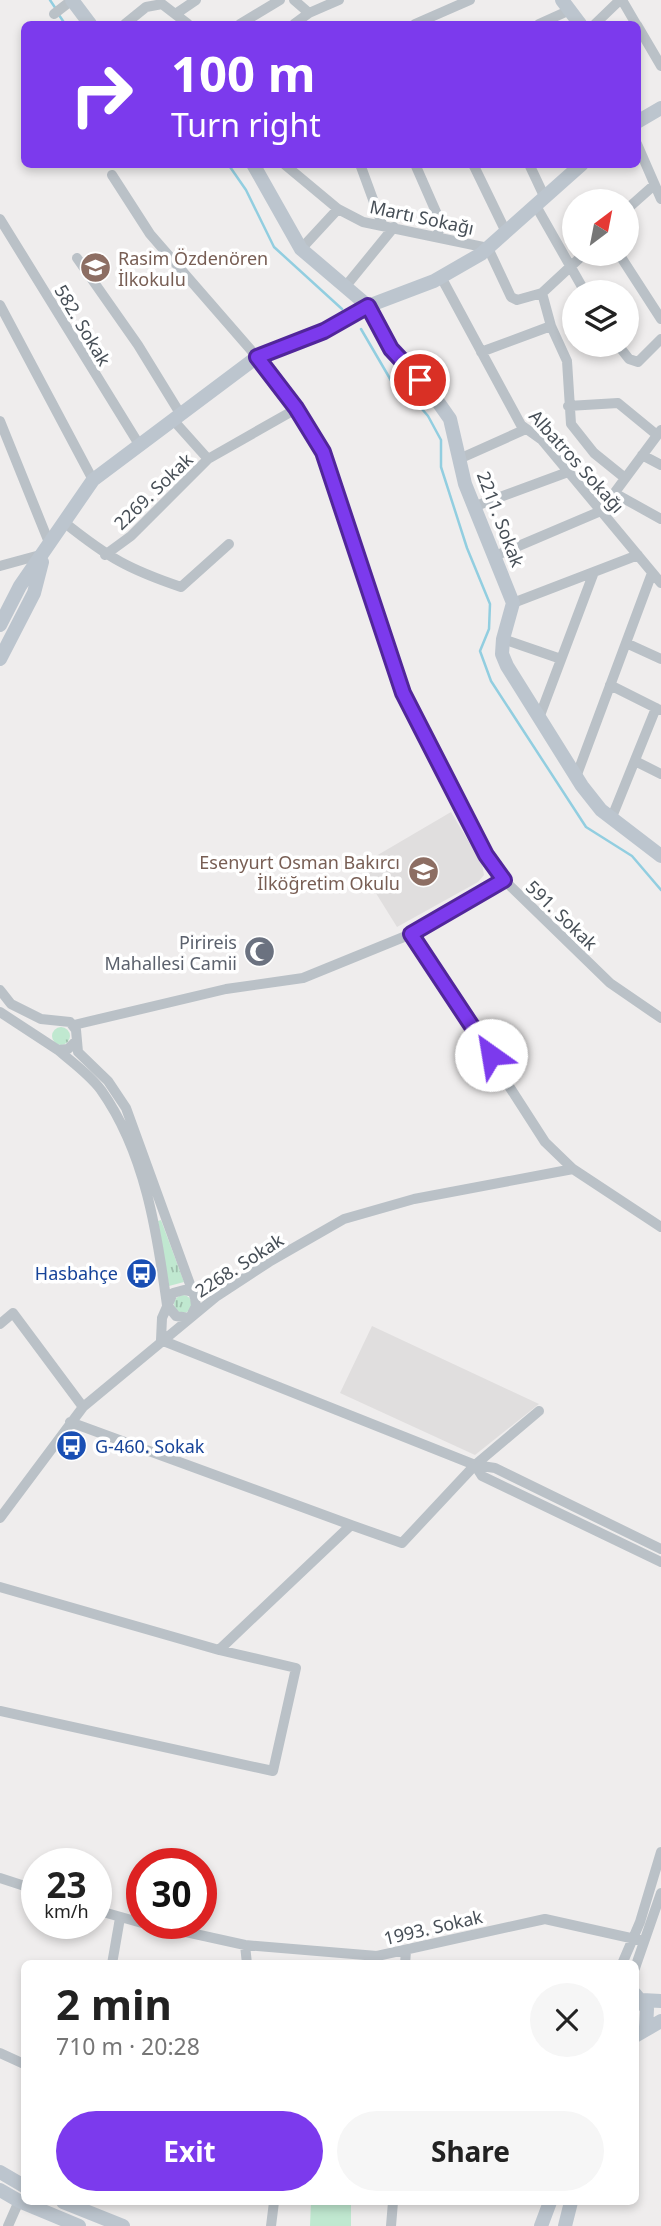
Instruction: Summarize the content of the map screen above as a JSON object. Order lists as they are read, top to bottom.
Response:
{
  "streets": {
    "street": [
      "Martı Sokağı",
      "582. Sokak",
      "Albatros Sokağı",
      "2269. Sokak",
      "2211. Sokak",
      "591. Sokak",
      "2268. Sokak",
      "1993. Sokak"
    ]
  },
  "crossings": [
    ["2269. Sokak", "591. Sokak"]
  ],
  "places": {
    "school or university": ["Rasim Özdenören İlkokulu", "Esenyurt Osman Bakırcı İlköğretim Okulu"],
    "mosque": ["Pirireis Mahallesi Camii"],
    "bus stop": ["Hasbahçe", "G-460. Sokak"]
  },
  "north": "top right",
  "page": {
    "turn": ["100 m", "Turn right"],
    "speed": "23 km/h",
    "limit": "30",
    "heading": ["2 min", "710 m · 20:28"],
    "buttons": ["Exit", "Share"]
  }
}
